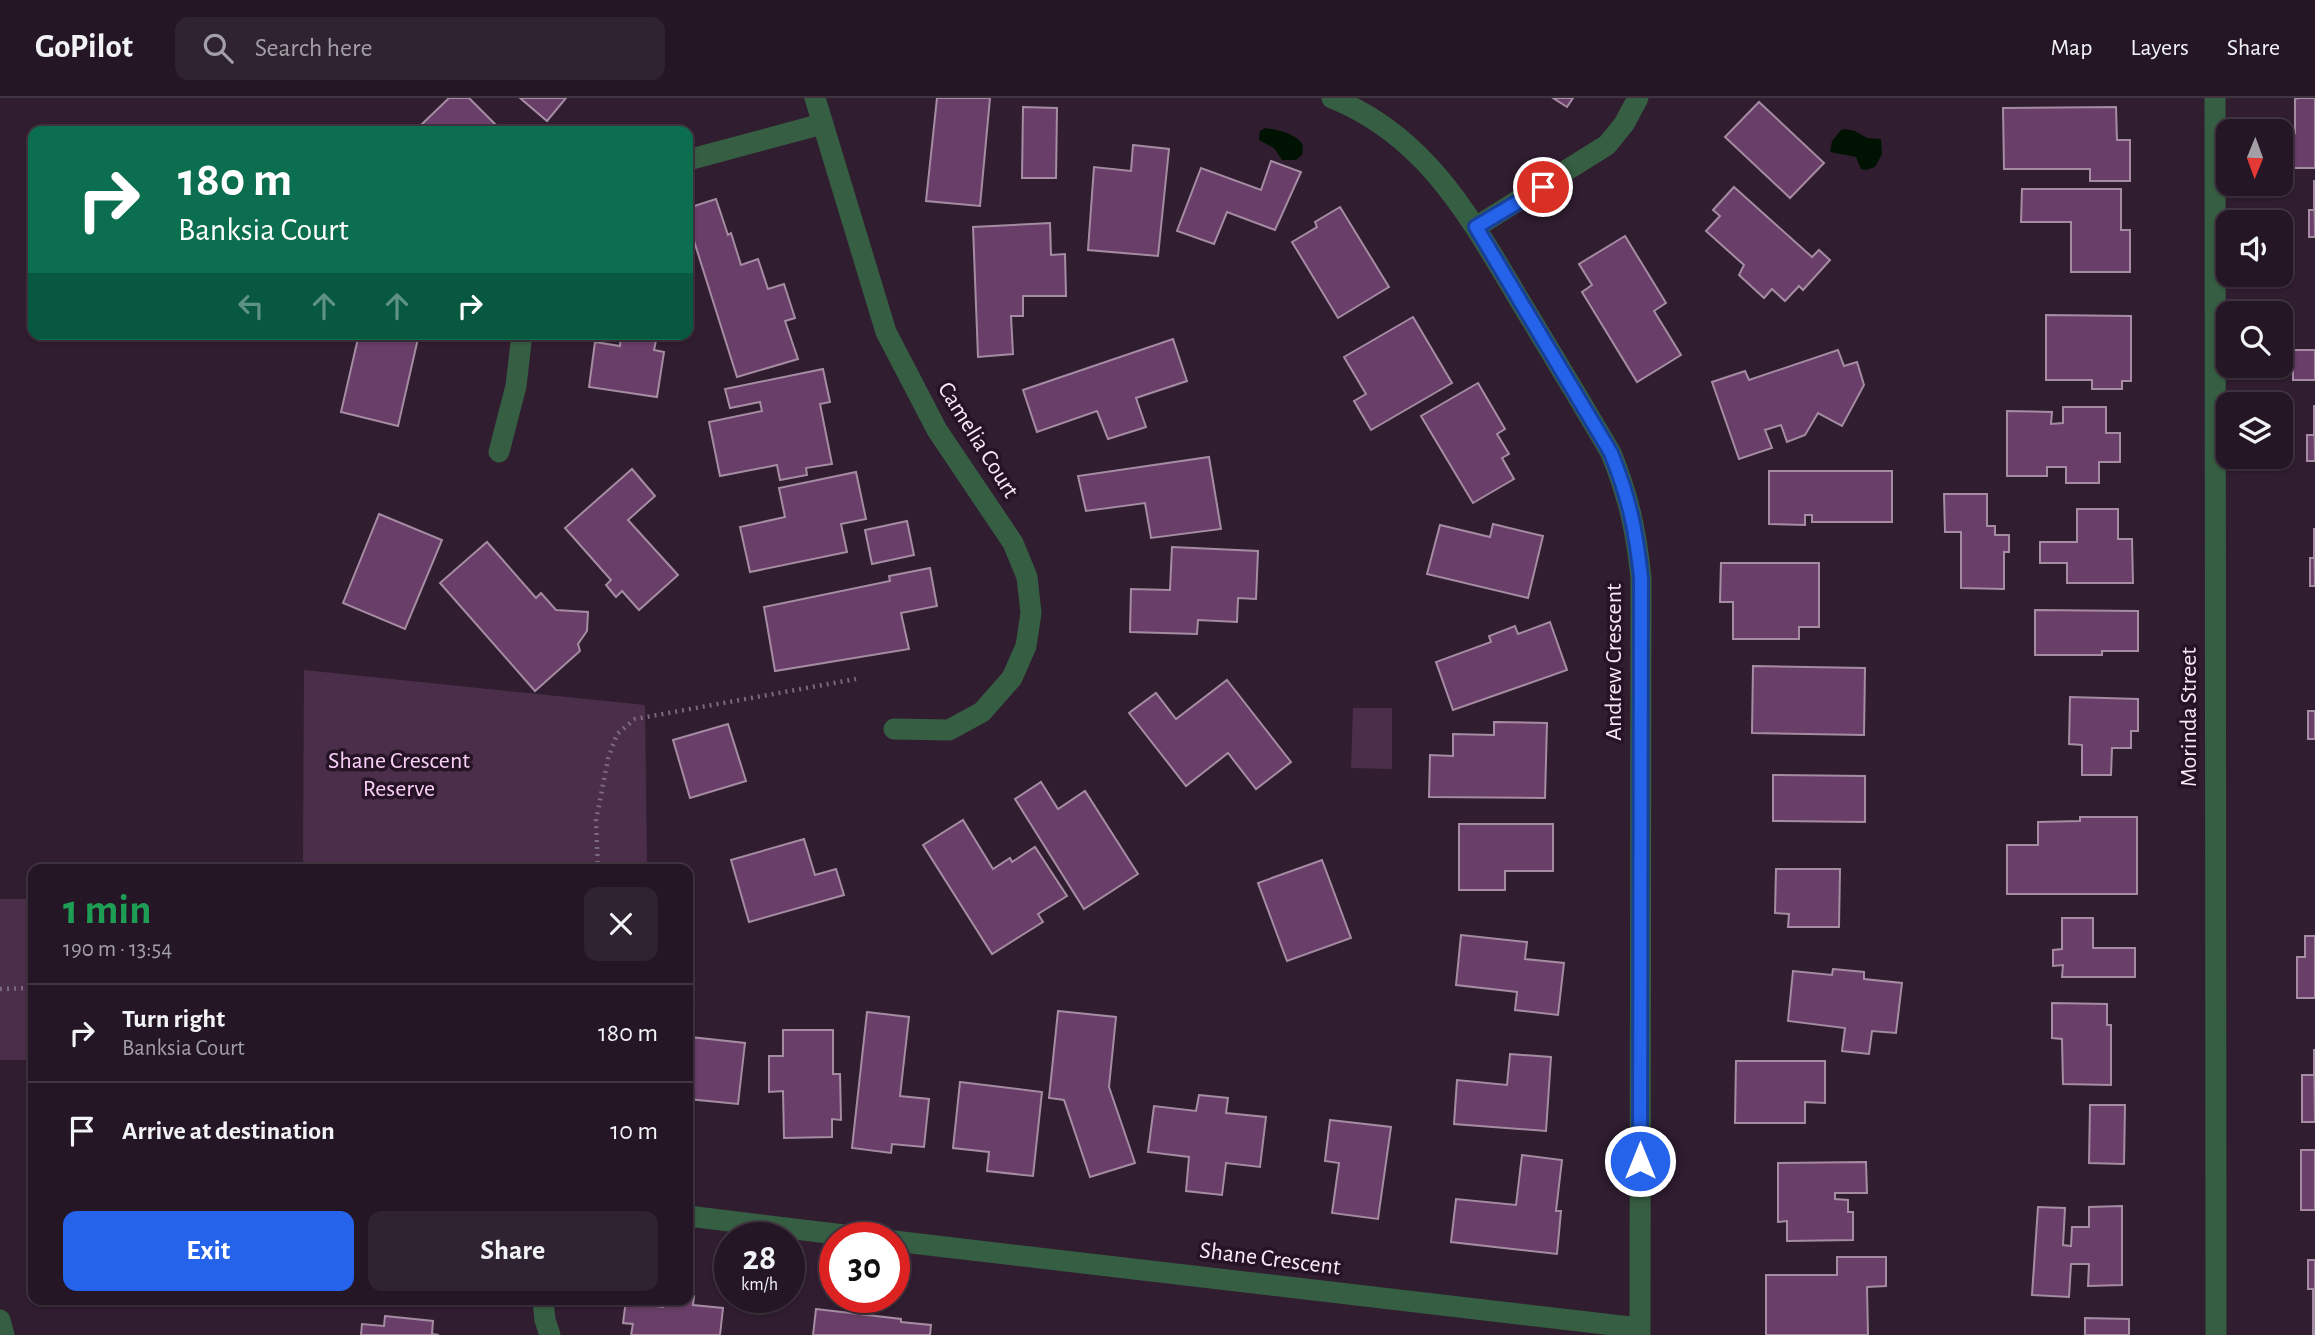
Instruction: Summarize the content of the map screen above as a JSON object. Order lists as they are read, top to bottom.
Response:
{
  "streets": {
    "street": [
      "Camelia Court",
      "Andrew Crescent",
      "Morinda Street",
      "Shane Crescent"
    ]
  },
  "crossings": [
    ["Andrew Crescent", "Shane Crescent"]
  ],
  "parks": ["Shane Crescent Reserve"],
  "north": "bottom",
  "page": {
    "header": "GoPilot",
    "search": "Search here",
    "nav": ["Map", "Layers", "Share"],
    "turn": ["180 m", "Banksia Court"],
    "heading": ["1 min", "190 m · 13:54"],
    "list": [
      {
        "name": "Turn right",
        "note": "Banksia Court",
        "value": "180 m"
      },
      {
        "name": "Arrive at destination",
        "value": "10 m"
      }
    ],
    "buttons": ["Exit", "Share"],
    "speed": "28 km/h",
    "limit": "30"
  }
}
